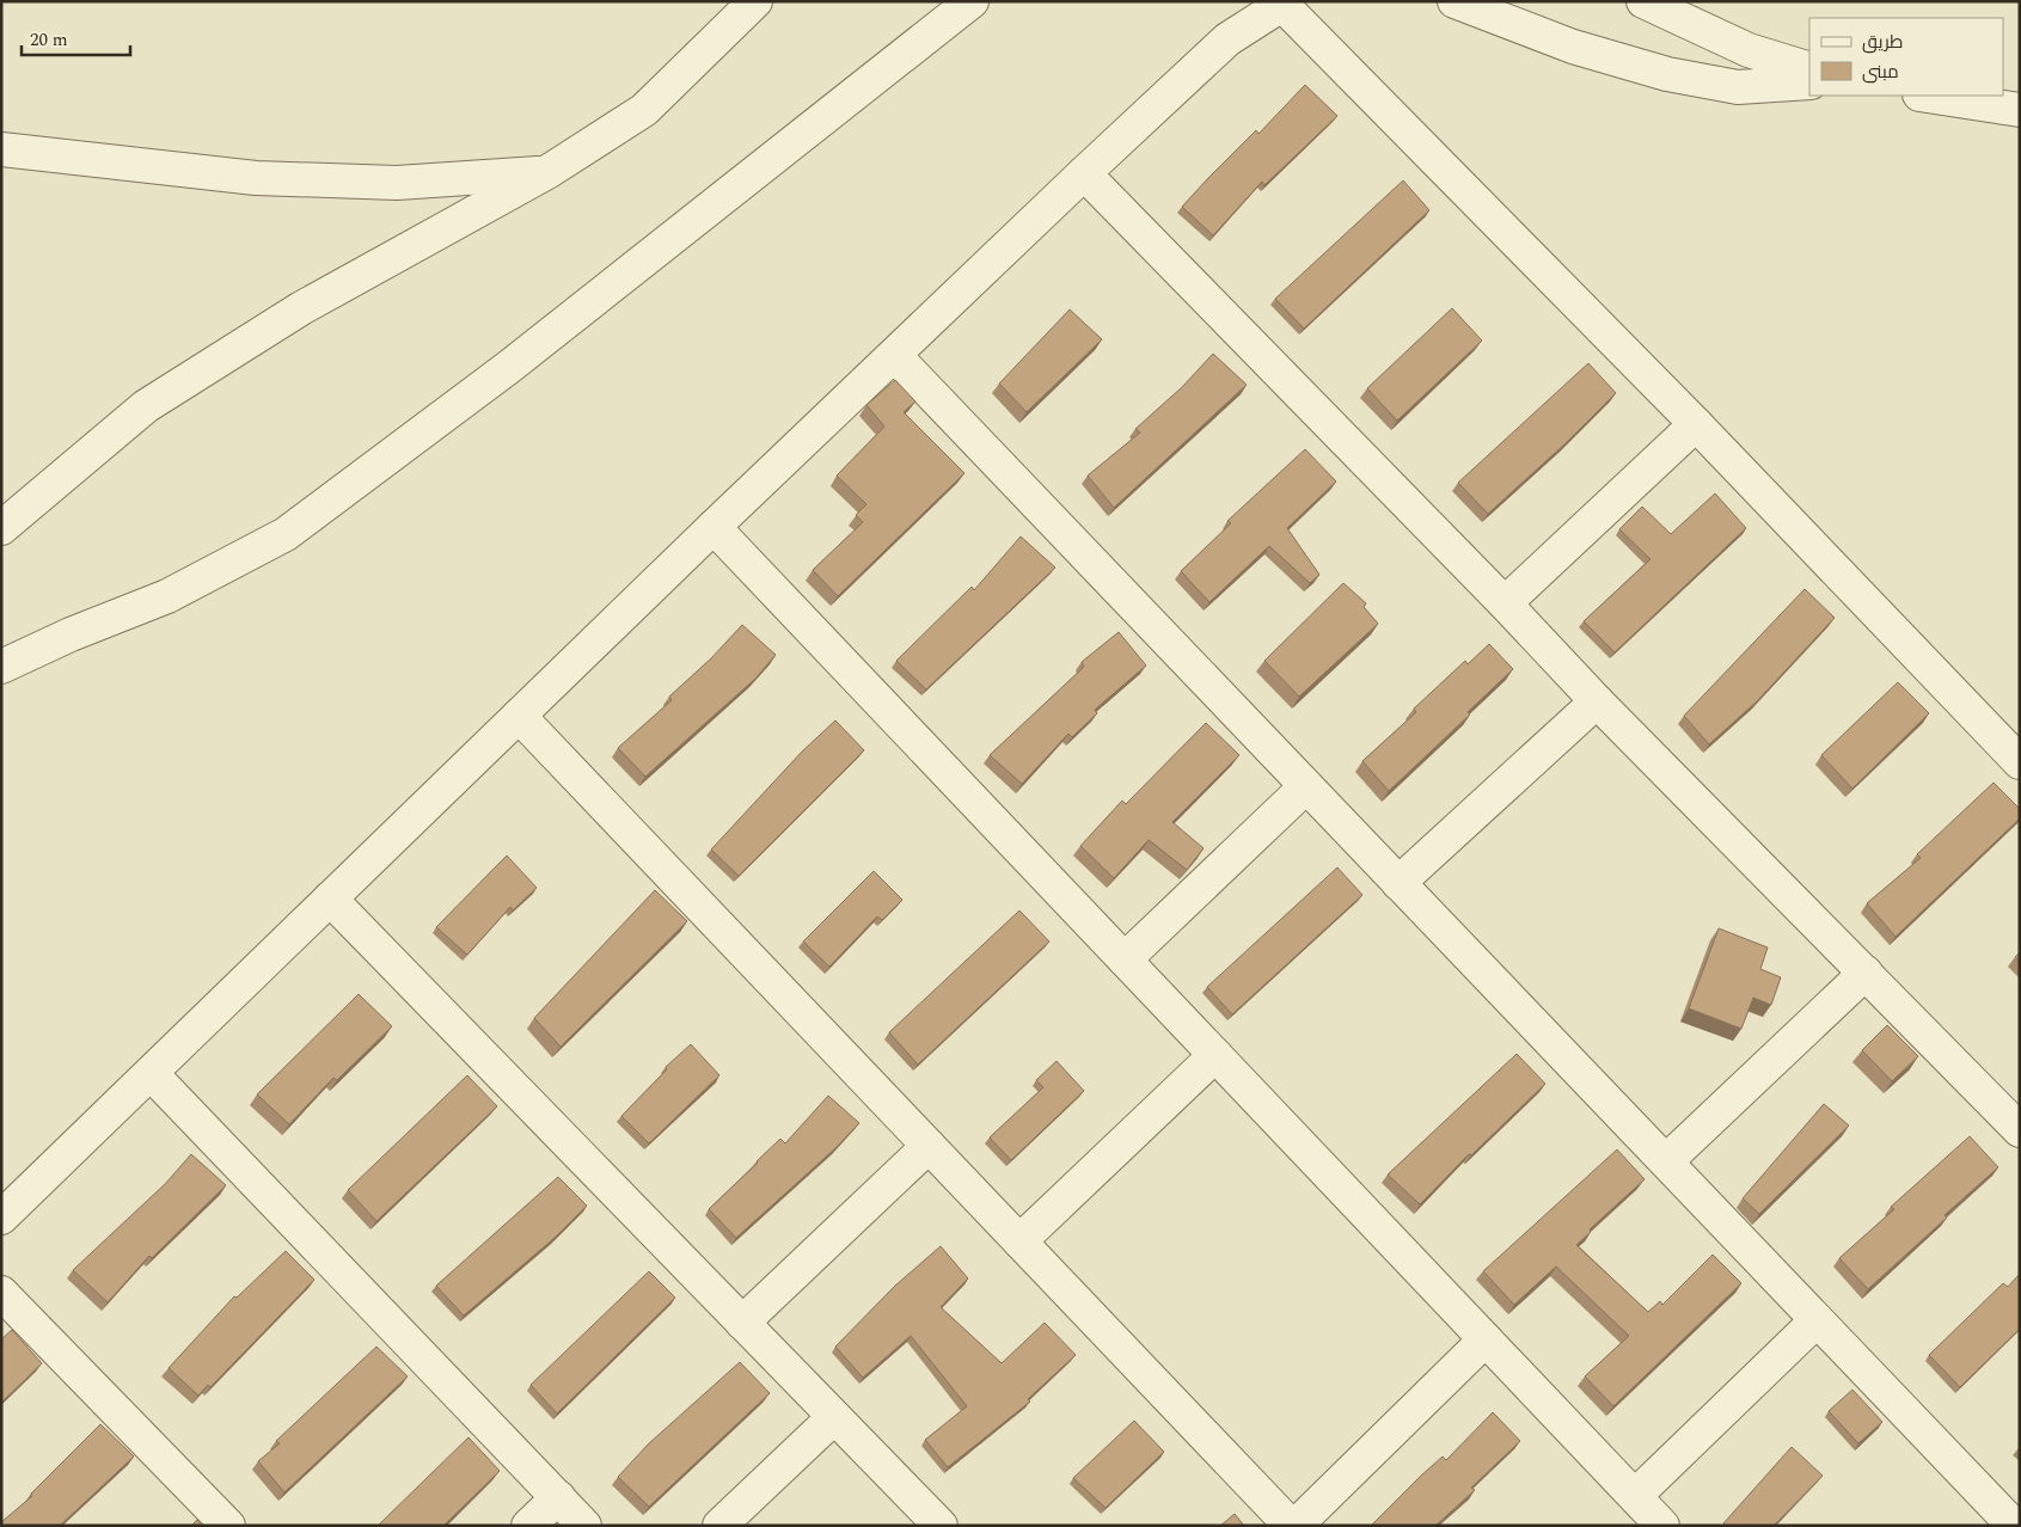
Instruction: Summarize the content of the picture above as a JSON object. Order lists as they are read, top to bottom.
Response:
{
  "legend": ["طريق", "مبنى"],
  "scale_bar": "20 m"
}
